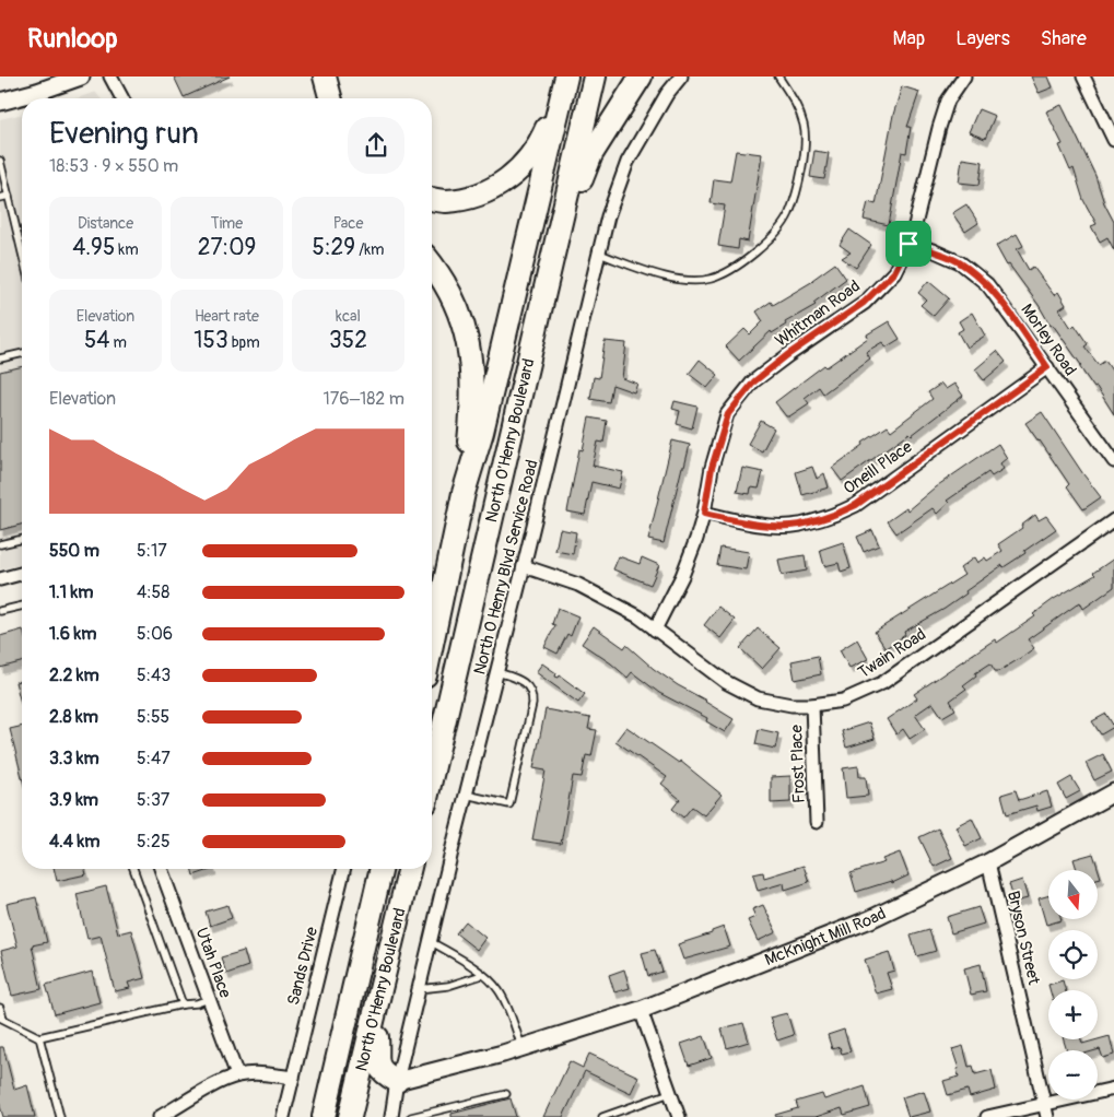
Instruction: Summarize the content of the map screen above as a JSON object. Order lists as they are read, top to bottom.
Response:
{
  "streets": {
    "highway": ["North O'Henry Boulevard"],
    "street": [
      "Whitman Road",
      "Morley Road",
      "Oneill Place",
      "North O Henry Blvd Service Road",
      "Twain Road",
      "Frost Place",
      "McKnight Mill Road",
      "Bryson Street",
      "Utah Place",
      "Sands Drive"
    ]
  },
  "crossings": [
    ["Whitman Road", "Morley Road"],
    ["Whitman Road", "Oneill Place"],
    ["Whitman Road", "Twain Road"],
    ["Morley Road", "Oneill Place"],
    ["North O Henry Blvd Service Road", "Twain Road"],
    ["North O Henry Blvd Service Road", "McKnight Mill Road"],
    ["Twain Road", "Frost Place"],
    ["McKnight Mill Road", "Bryson Street"]
  ],
  "north": "bottom",
  "page": {
    "header": "Runloop",
    "nav": ["Map", "Layers", "Share"],
    "heading": ["Evening run", "18:53 · 9 × 550 m"],
    "stats": [
      ["Distance", "4.95 km"],
      ["Time", "27:09"],
      ["Pace", "5:29 /km"],
      ["Elevation", "54 m"],
      ["Heart rate", "153 bpm"],
      ["kcal", "352"]
    ],
    "chart": ["Elevation", "176–182 m"],
    "list": [
      {
        "name": "550 m",
        "note": "5:17"
      },
      {
        "name": "1.1 km",
        "note": "4:58"
      },
      {
        "name": "1.6 km",
        "note": "5:06"
      },
      {
        "name": "2.2 km",
        "note": "5:43"
      },
      {
        "name": "2.8 km",
        "note": "5:55"
      },
      {
        "name": "3.3 km",
        "note": "5:47"
      },
      {
        "name": "3.9 km",
        "note": "5:37"
      },
      {
        "name": "4.4 km",
        "note": "5:25"
      }
    ],
    "map_buttons": ["+", "−"]
  }
}
